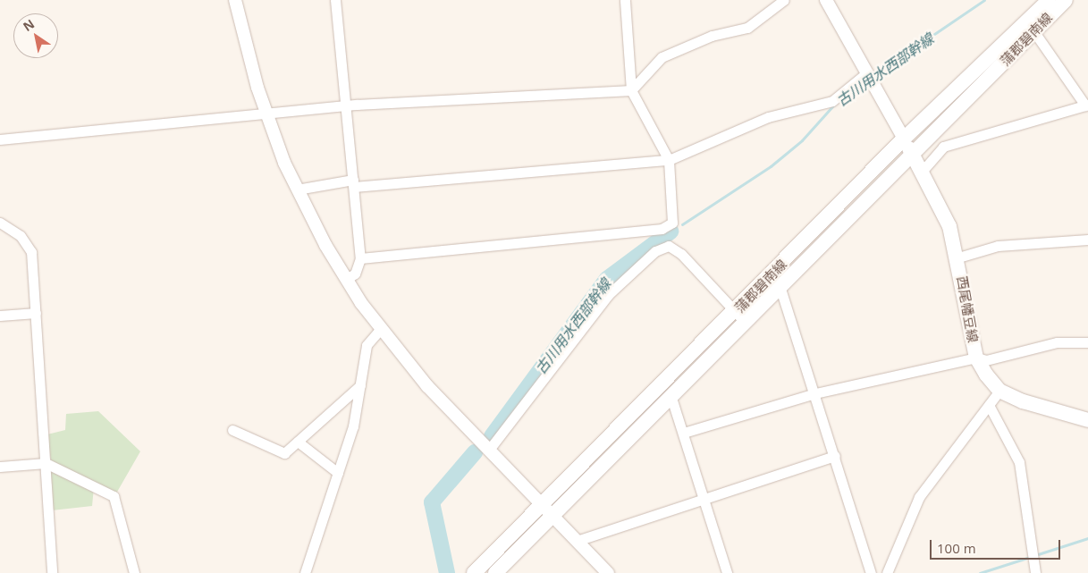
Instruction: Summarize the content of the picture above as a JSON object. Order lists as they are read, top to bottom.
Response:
{
  "streets": {
    "main road": ["蒲郡碧南線", "西尾幡豆線"]
  },
  "crossings": [
    ["蒲郡碧南線", "西尾幡豆線"]
  ],
  "water": ["古川用水西部幹線"],
  "scale_bar": "100 m",
  "north": "top left"
}
